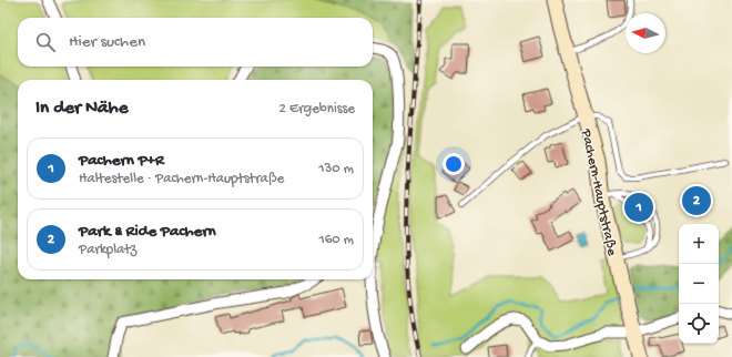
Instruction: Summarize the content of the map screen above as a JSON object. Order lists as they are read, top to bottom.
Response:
{
  "streets": {
    "main road": ["Pachern-Hauptstraße"]
  },
  "north": "left",
  "page": {
    "search": "Hier suchen",
    "heading": ["In der Nähe", "2 Ergebnisse"],
    "list": [
      {
        "mark": "1",
        "name": "Pachern P+R",
        "note": "Haltestelle · Pachern-Hauptstraße",
        "value": "130 m"
      },
      {
        "mark": "2",
        "name": "Park & Ride Pachern",
        "note": "Parkplatz",
        "value": "160 m"
      }
    ],
    "pins": ["2", "1"],
    "map_buttons": ["+", "−"]
  }
}
